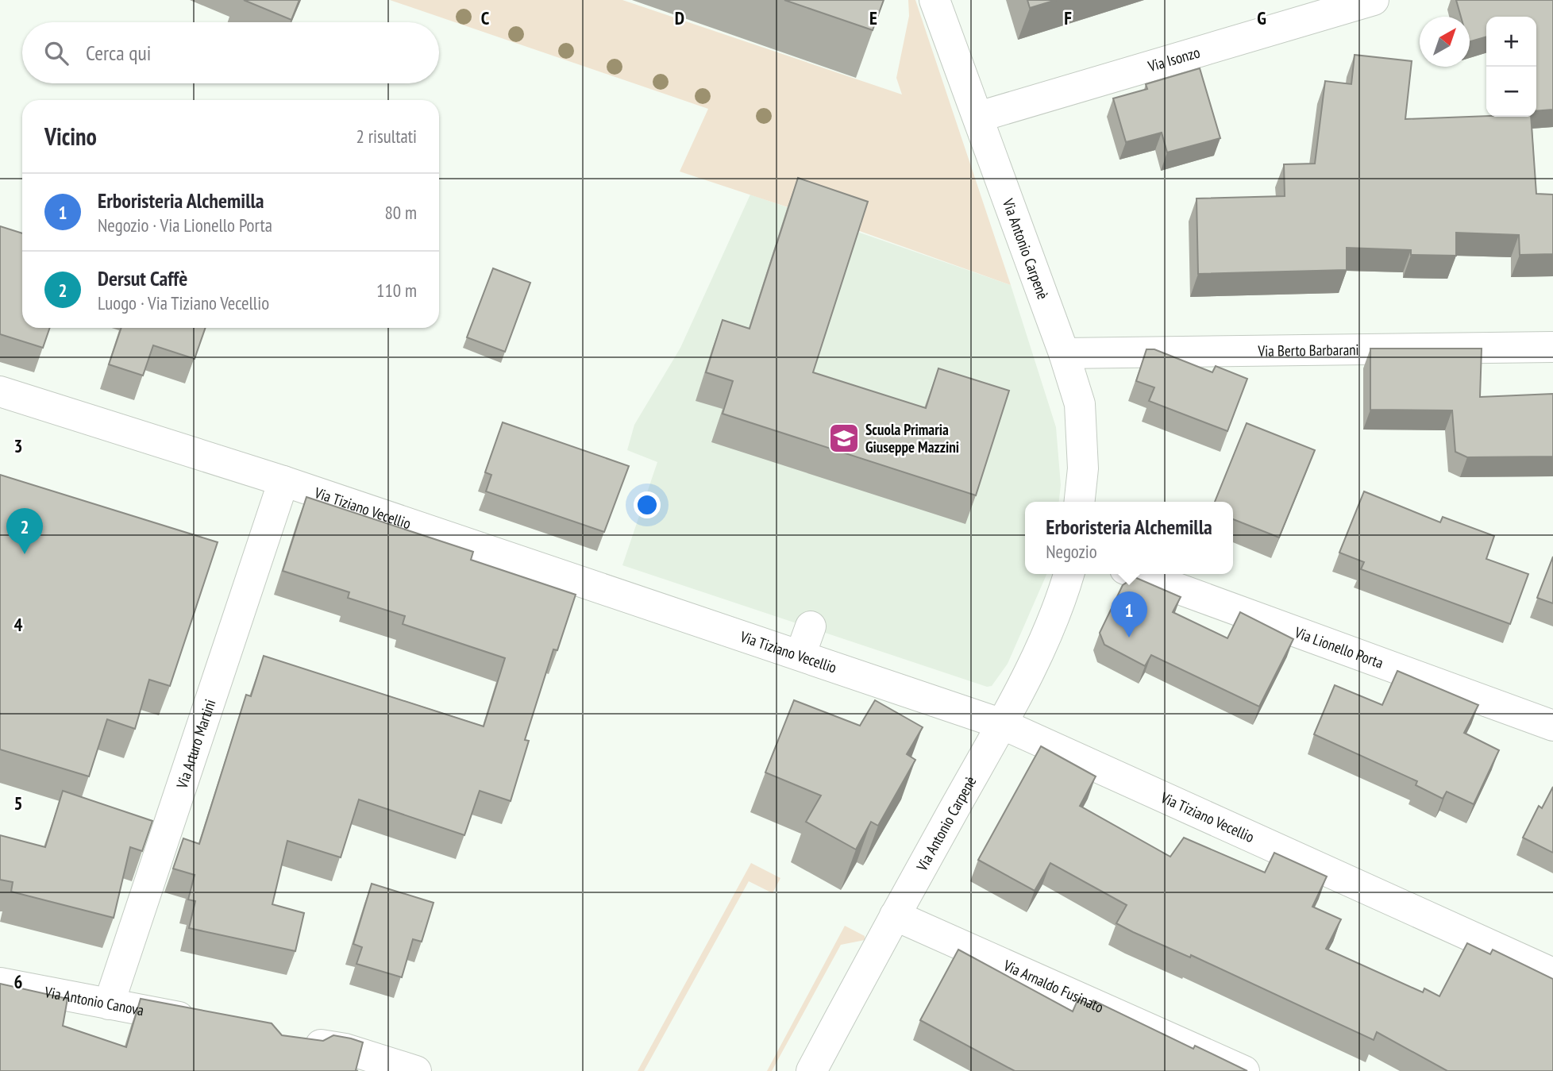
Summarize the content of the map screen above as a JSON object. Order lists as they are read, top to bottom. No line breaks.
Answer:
{"streets":{"street":["Via Isonzo","Via Antonio Carpenè","Via Berto Barbarani","Via Tiziano Vecellio","Via Lionello Porta","Via Arturo Martini","Via Arnaldo Fusinato","Via Antonio Canova"]},"crossings":[["Via Isonzo","Via Antonio Carpenè"],["Via Antonio Carpenè","Via Berto Barbarani"],["Via Antonio Carpenè","Via Tiziano Vecellio"],["Via Antonio Carpenè","Via Arnaldo Fusinato"],["Via Tiziano Vecellio","Via Arturo Martini"],["Via Arturo Martini","Via Antonio Canova"]],"places":{"school or university":["Scuola Primaria Giuseppe Mazzini"]},"north":"top right","page":{"map_buttons":["+","−"],"search":"Cerca qui","heading":["Vicino","2 risultati"],"list":[{"mark":"1","name":"Erboristeria Alchemilla","note":"Negozio · Via Lionello Porta","value":"80 m"},{"mark":"2","name":"Dersut Caffè","note":"Luogo · Via Tiziano Vecellio","value":"110 m"}],"popup":["Erboristeria Alchemilla","Negozio"],"pins":["2","1"]},"grid":{"columns":["C","D","E","F","G"],"rows":["3","4","5","6"]}}
